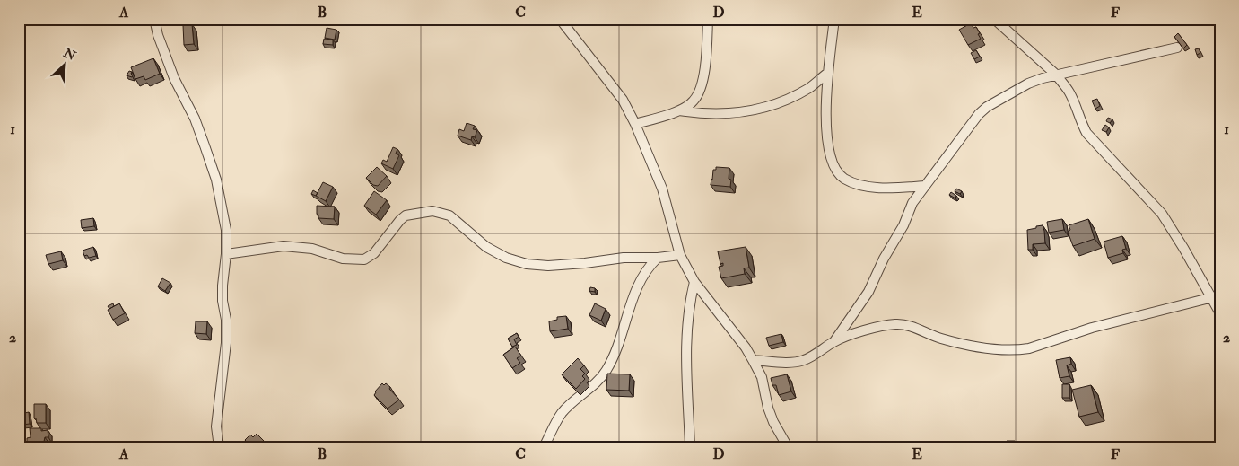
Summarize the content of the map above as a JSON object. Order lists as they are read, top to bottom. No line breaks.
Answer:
{"north":"top right","grid":{"columns":["A","B","C","D","E","F"],"rows":["1","2"]}}
